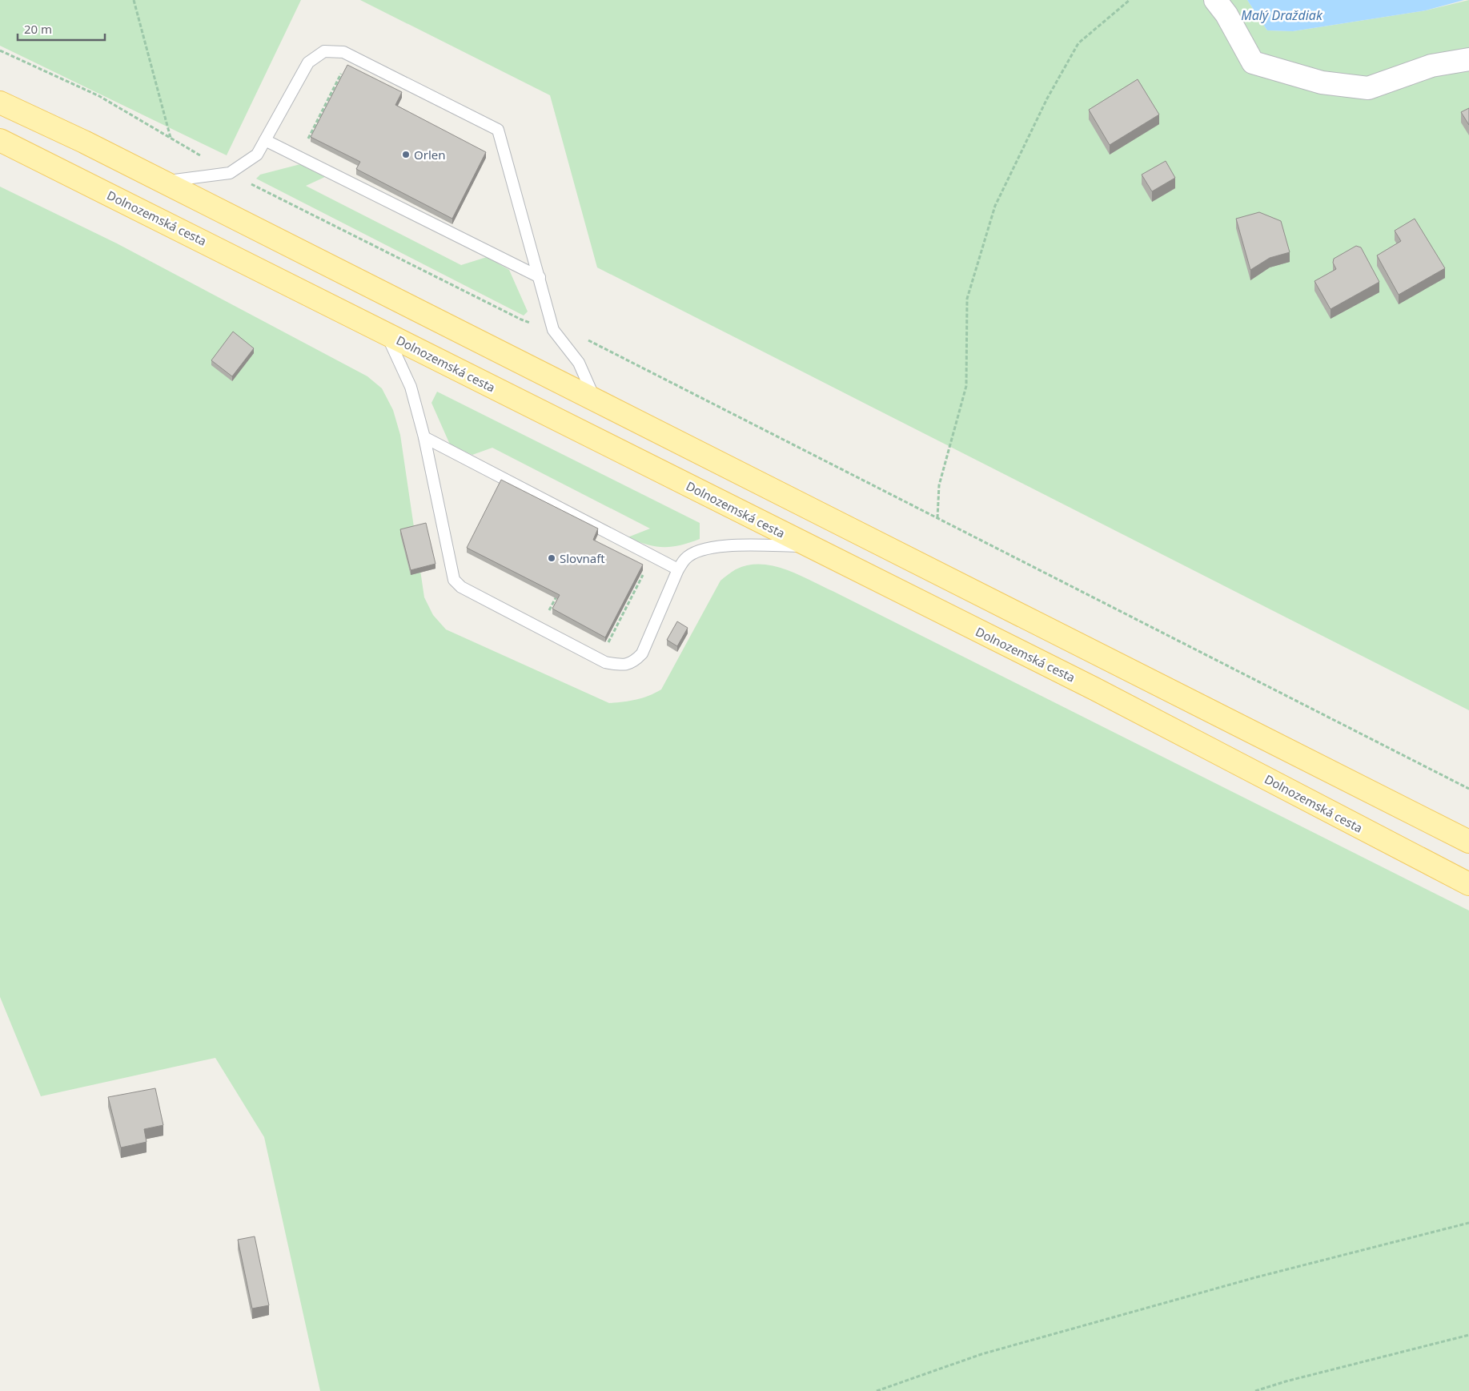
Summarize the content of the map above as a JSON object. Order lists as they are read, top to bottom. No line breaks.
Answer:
{"streets":{"main road":["Dolnozemská cesta"]},"water":["Malý Draždiak"],"places":["Orlen","Slovnaft"],"scale_bar":"20 m"}
